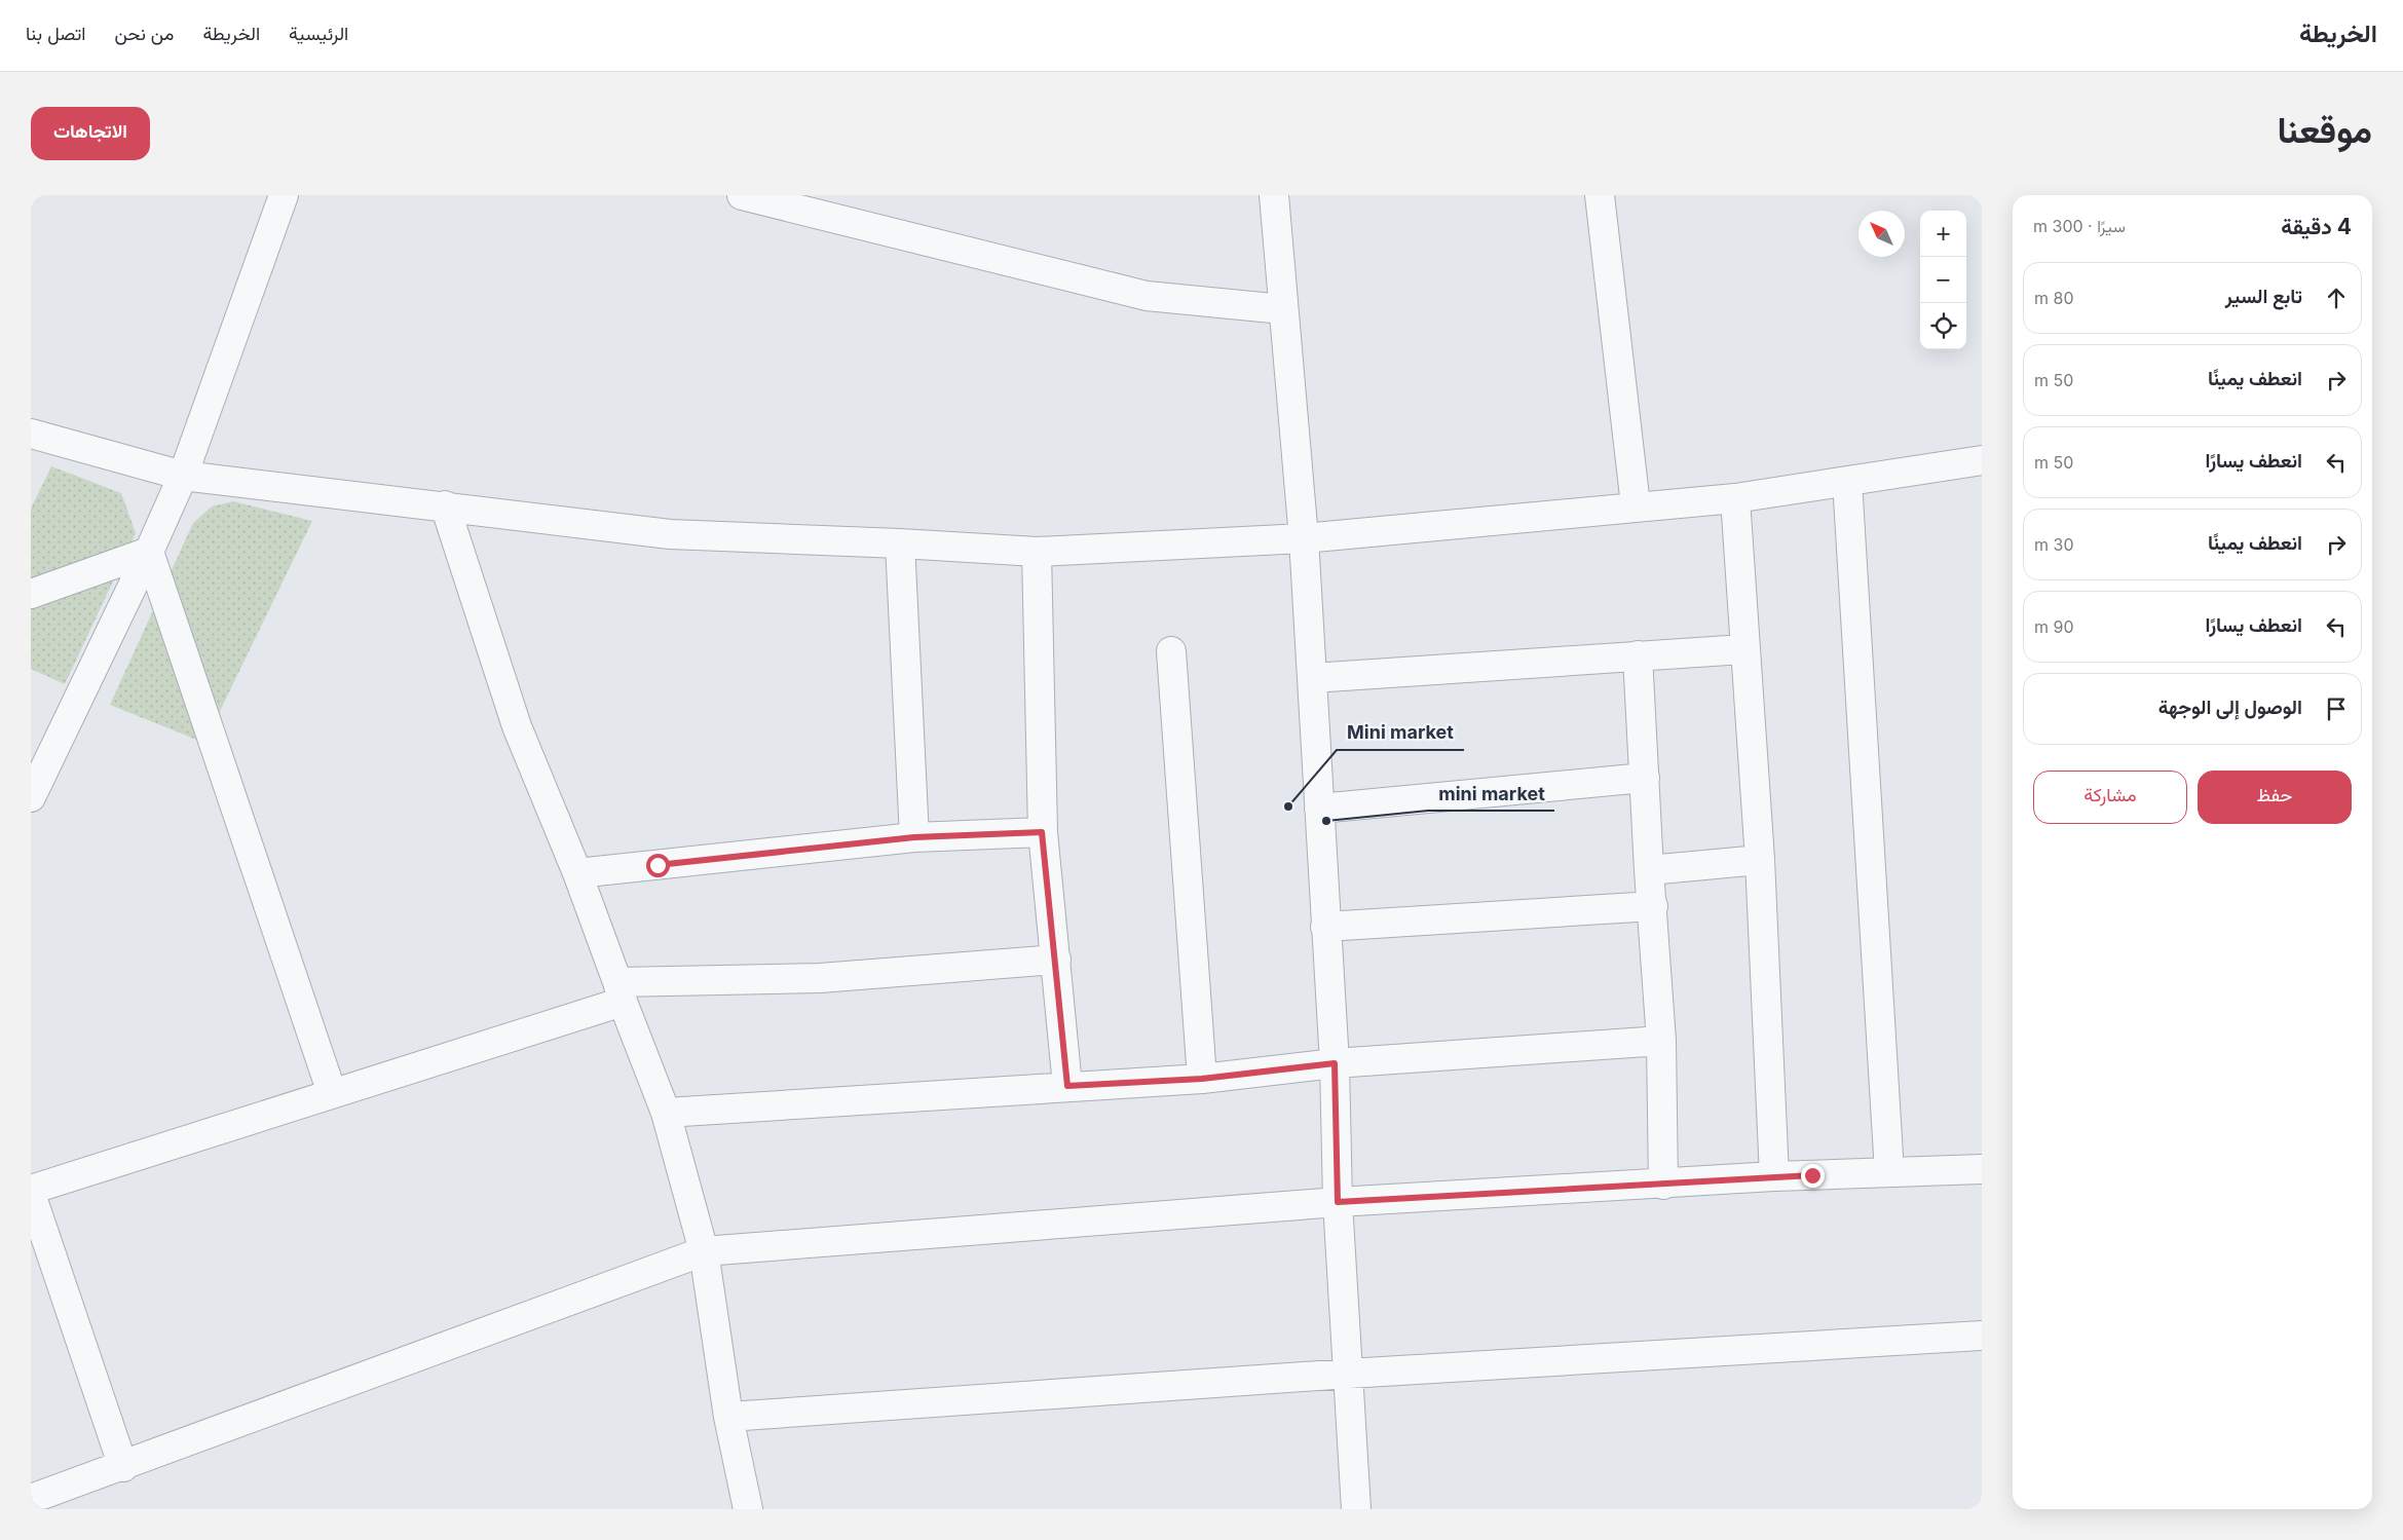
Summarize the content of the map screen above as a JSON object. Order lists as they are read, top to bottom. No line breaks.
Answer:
{"places":["Mini market","mini market"],"north":"top left","page":{"header":"الخريطة","nav":["الرئيسية","الخريطة","من نحن","اتصل بنا"],"title":"موقعنا","buttons":["الاتجاهات",["حفظ","مشاركة"]],"heading":["4 دقيقة","سيرًا · 300 m"],"map_buttons":["+","−"],"list":[["تابع السير","80 m"],["انعطف يمينًا","50 m"],["انعطف يسارًا","50 m"],["انعطف يمينًا","30 m"],["انعطف يسارًا","90 m"],"الوصول إلى الوجهة"]}}
